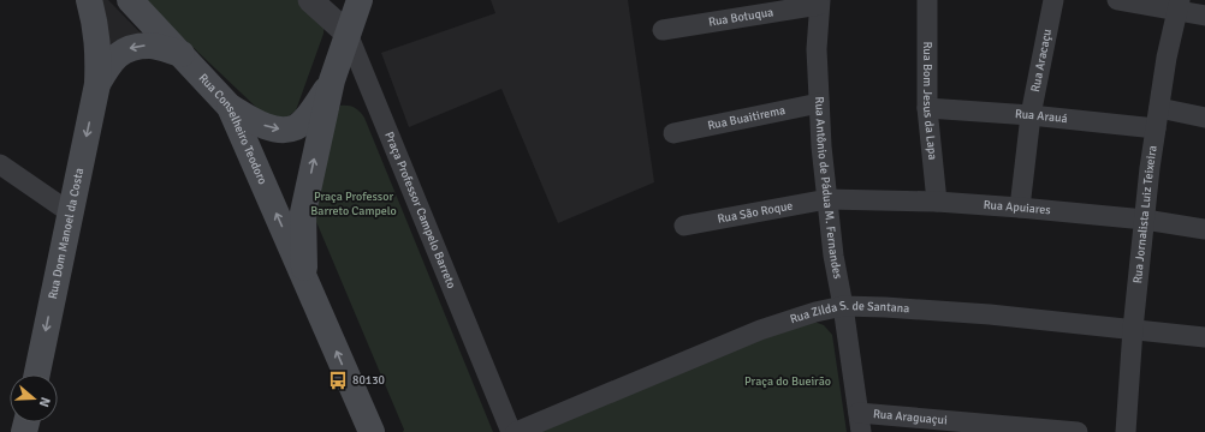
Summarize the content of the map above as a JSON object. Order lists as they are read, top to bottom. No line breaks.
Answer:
{"streets":{"main road":["Rua Conselheiro Teodoro","Rua Dom Manoel da Costa"],"street":["Rua Botuqua","Rua Aracaçu","Rua Bom Jesus da Lapa","Rua Arauá","Rua Buaitirema","Rua Antônio de Pádua M. Fernandes","Rua Apuiares","Praça Professor Campelo Barreto","Rua São Roque","Rua Jornalista Luiz Teixeira","Rua Zilda S. de Santana","Rua Araguaçui"]},"crossings":[["Rua Botuqua","Rua Antônio de Pádua M. Fernandes"],["Rua Aracaçu","Rua Arauá"],["Rua Aracaçu","Rua Apuiares"],["Rua Bom Jesus da Lapa","Rua Arauá"],["Rua Bom Jesus da Lapa","Rua Apuiares"],["Rua Arauá","Rua Jornalista Luiz Teixeira"],["Rua Buaitirema","Rua Antônio de Pádua M. Fernandes"],["Rua Conselheiro Teodoro","Rua Dom Manoel da Costa"],["Rua Antônio de Pádua M. Fernandes","Rua Apuiares"],["Rua Antônio de Pádua M. Fernandes","Rua São Roque"],["Rua Antônio de Pádua M. Fernandes","Rua Zilda S. de Santana"],["Rua Antônio de Pádua M. Fernandes","Rua Araguaçui"],["Rua Apuiares","Rua São Roque"],["Rua Apuiares","Rua Jornalista Luiz Teixeira"],["Rua Jornalista Luiz Teixeira","Rua Zilda S. de Santana"]],"one_way":["Rua Conselheiro Teodoro"],"parks":["Praça Professor Barreto Campelo","Praça do Bueirão"],"places":{"bus stop":["80130"]},"north":"right"}
